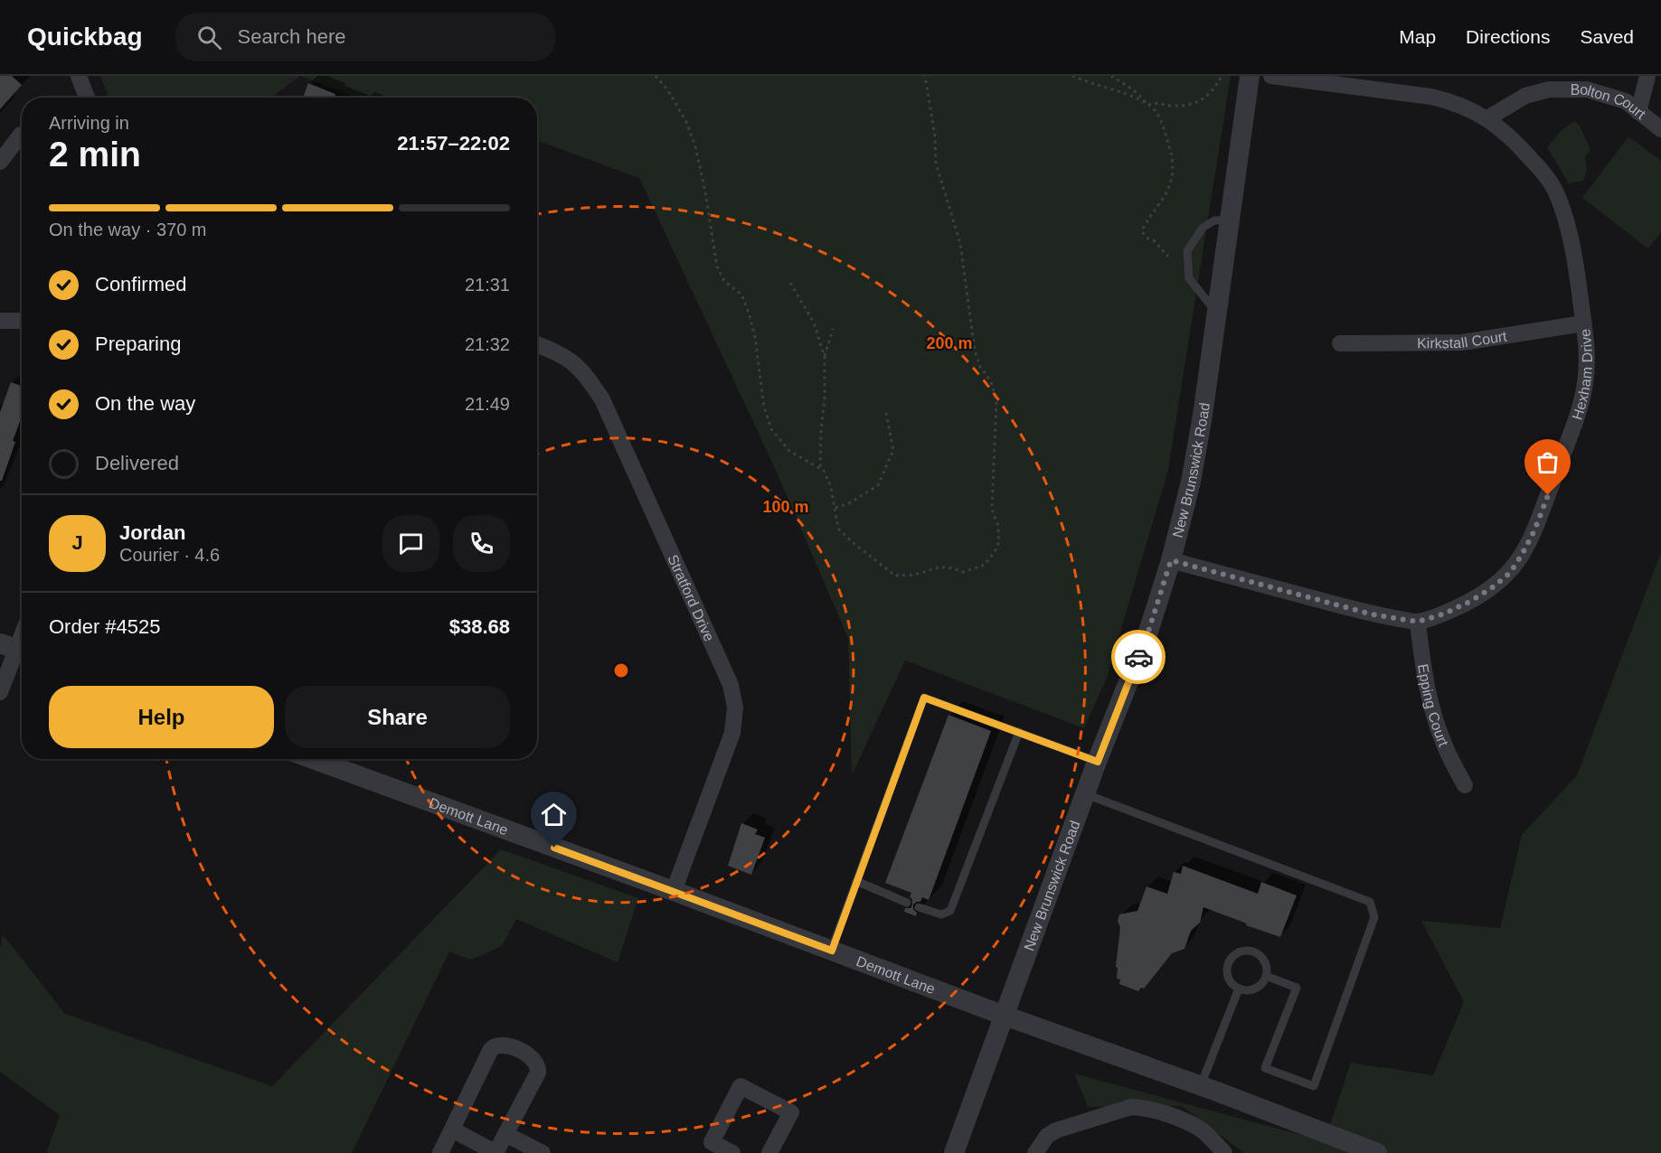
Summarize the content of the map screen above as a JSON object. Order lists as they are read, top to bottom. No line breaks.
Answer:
{"streets":{"street":["Bolton Court","Kirkstall Court","Hexham Drive","New Brunswick Road","Stratford Drive","Epping Court","Demott Lane"]},"crossings":[["Bolton Court","Hexham Drive"],["Kirkstall Court","Hexham Drive"],["Hexham Drive","New Brunswick Road"],["Hexham Drive","Epping Court"],["New Brunswick Road","Demott Lane"],["Stratford Drive","Demott Lane"]],"page":{"header":"Quickbag","search":"Search here","nav":["Map","Directions","Saved"],"heading":["2 min","Arriving in","21:57–22:02"],"panel":["Jordan","Courier · 4.6","Order #4525","$38.68"],"bar":"On the way · 370 m","list":[["Confirmed","21:31"],["Preparing","21:32"],["On the way","21:49"],"Delivered"],"round":"J","buttons":["Help","Share"]},"rings":["200 m","100 m"]}
